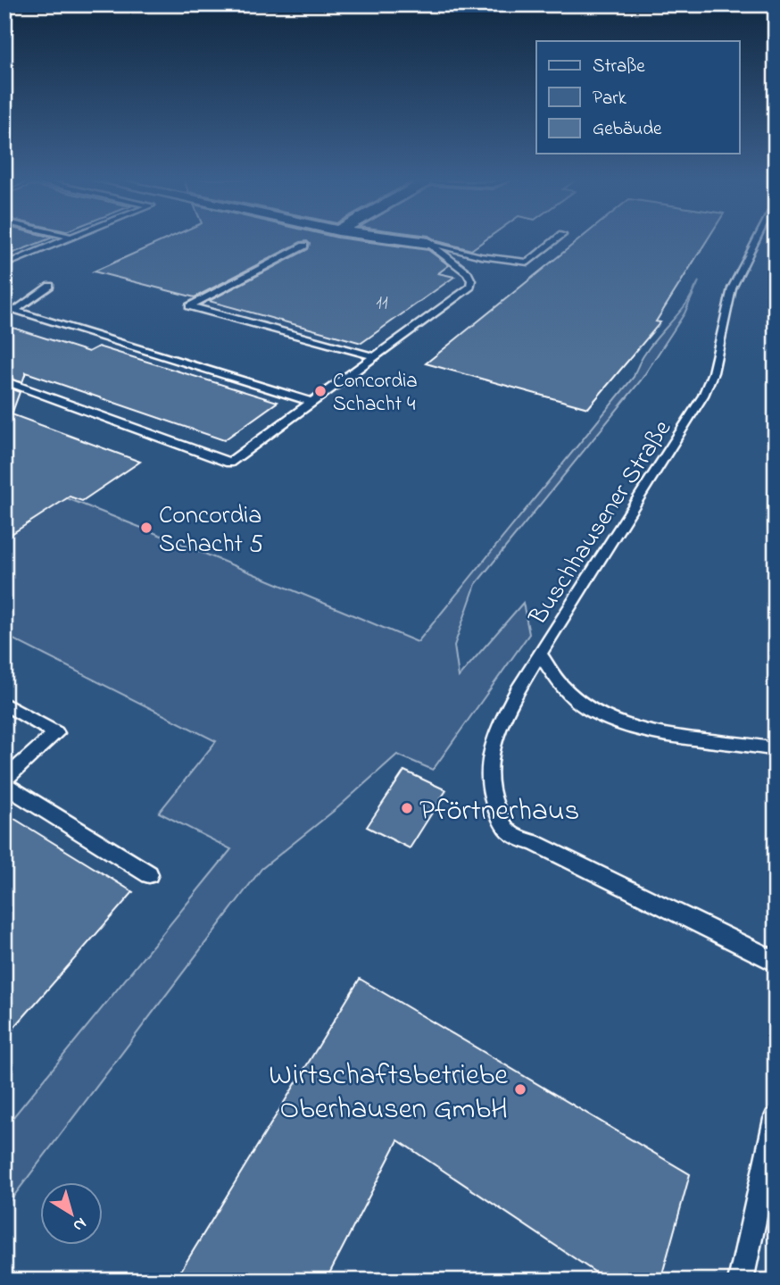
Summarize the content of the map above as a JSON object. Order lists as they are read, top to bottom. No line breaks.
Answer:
{"streets":{"lane":["Buschhausener Straße"]},"places":["Concordia Schacht 4","Concordia Schacht 5","Pförtnerhaus","Wirtschaftsbetriebe Oberhausen GmbH"],"house_numbers":["11"],"legend":["Straße","Park","Gebäude"],"north":"bottom right"}
